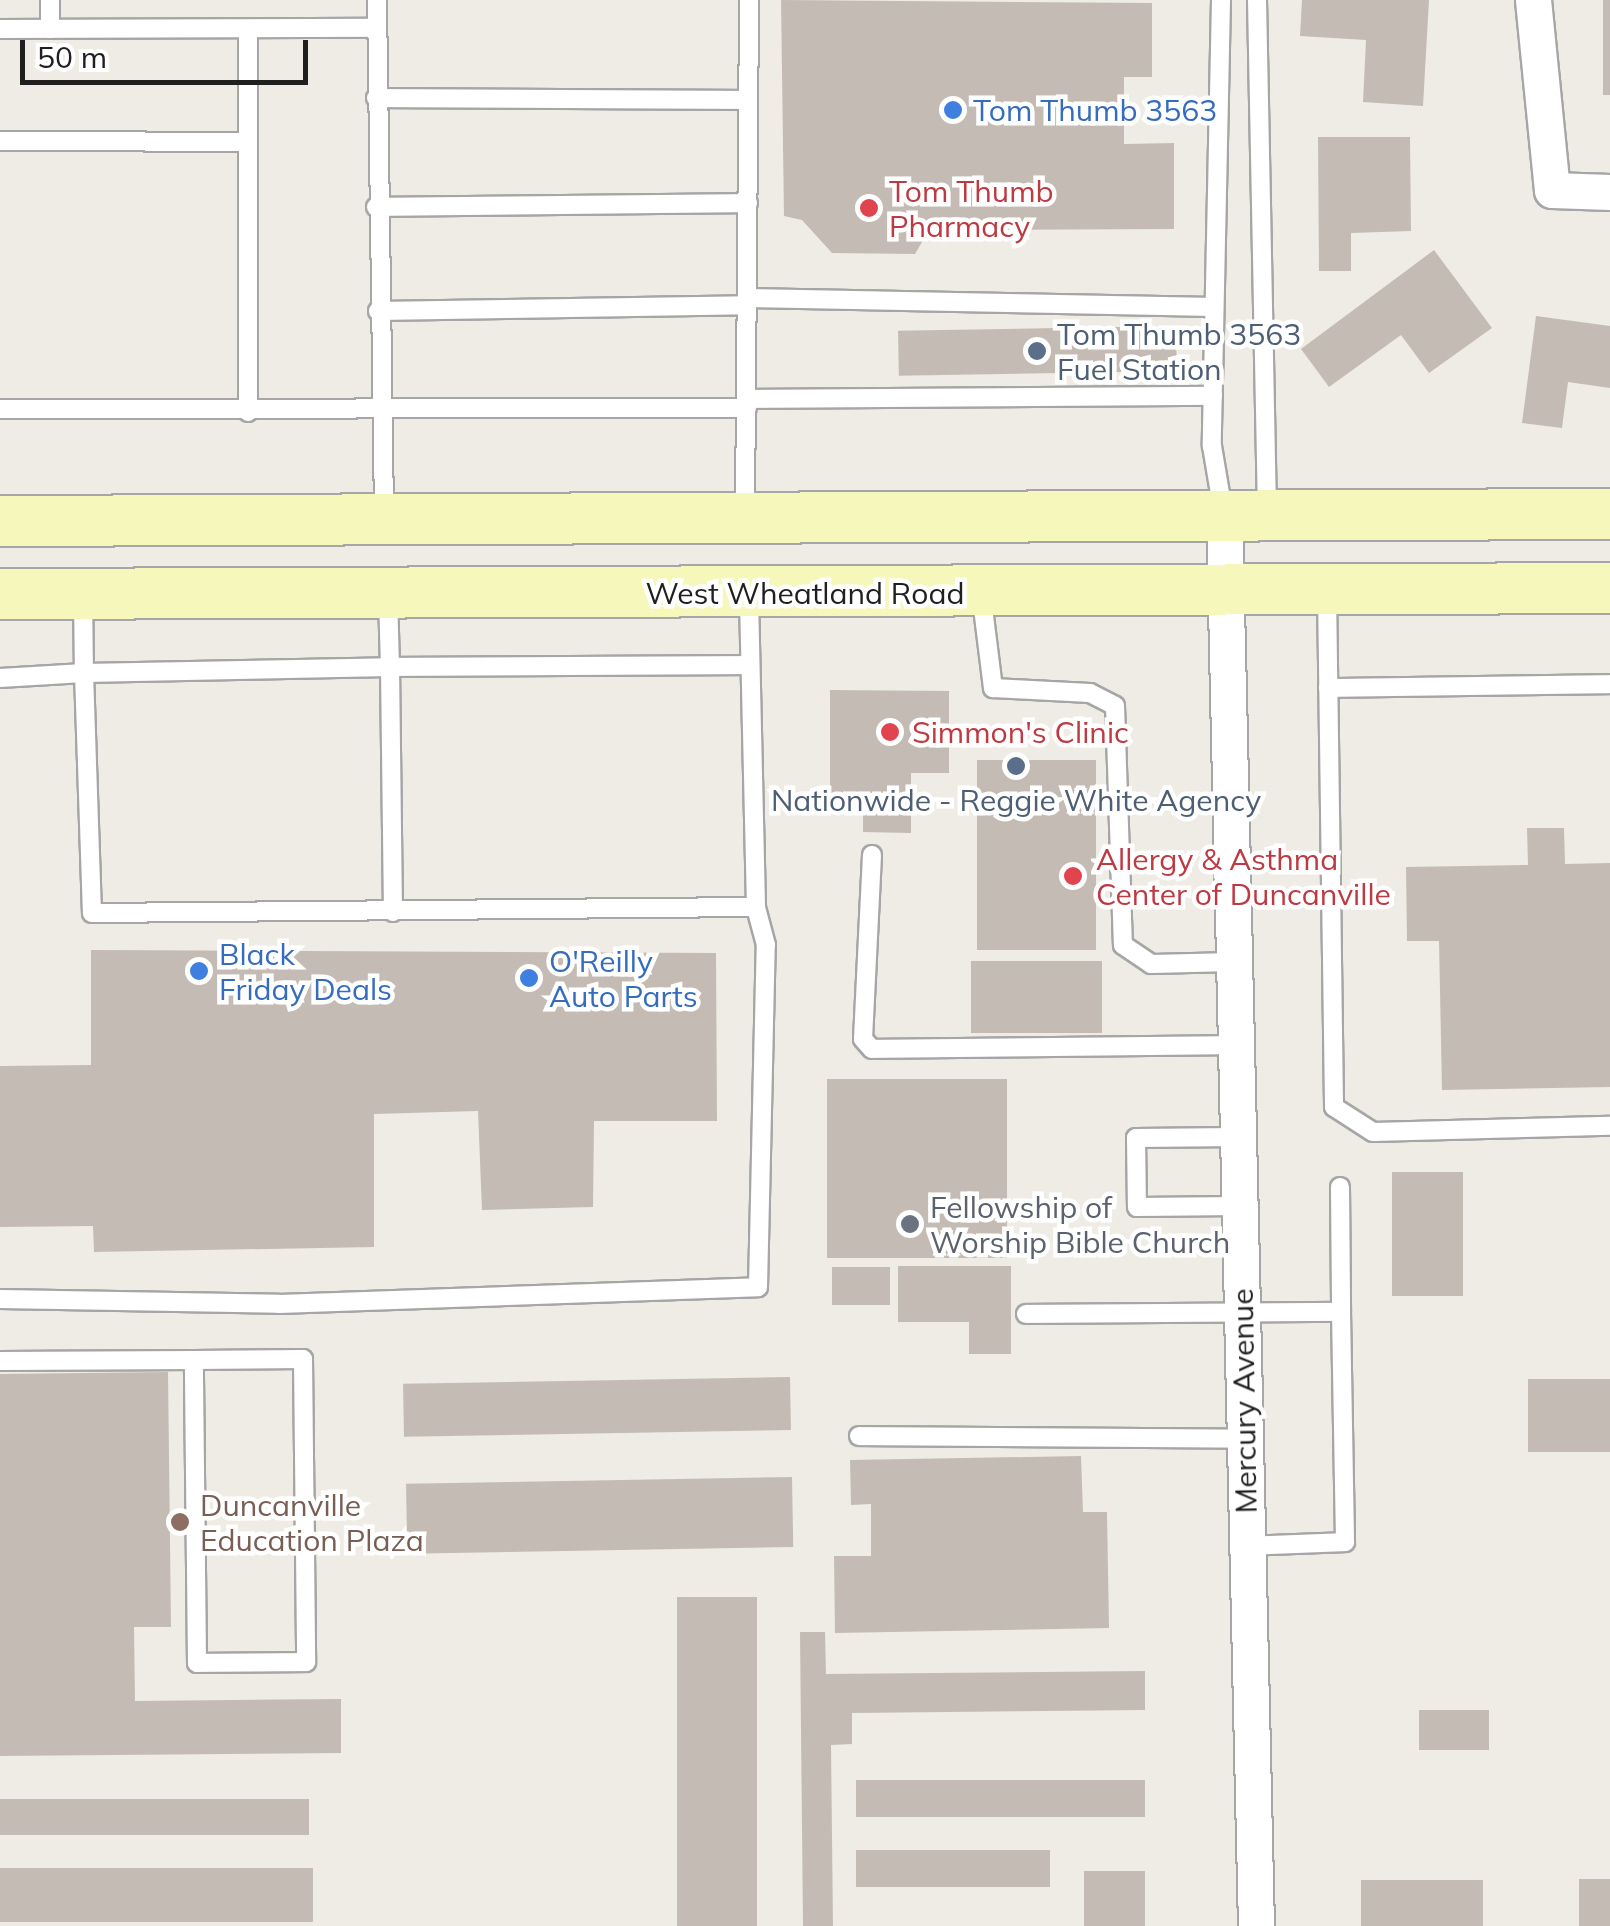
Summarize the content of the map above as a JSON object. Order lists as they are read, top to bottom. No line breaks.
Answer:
{"streets":{"main road":["West Wheatland Road"],"street":["Mercury Avenue"]},"crossings":[["West Wheatland Road","Mercury Avenue"]],"places":["Tom Thumb 3563","Tom Thumb Pharmacy","Tom Thumb 3563 Fuel Station","Simmon's Clinic","Nationwide - Reggie White Agency","Allergy & Asthma Center of Duncanville","Black Friday Deals","O'Reilly Auto Parts","Fellowship of Worship Bible Church","Duncanville Education Plaza"],"scale_bar":"50 m"}
